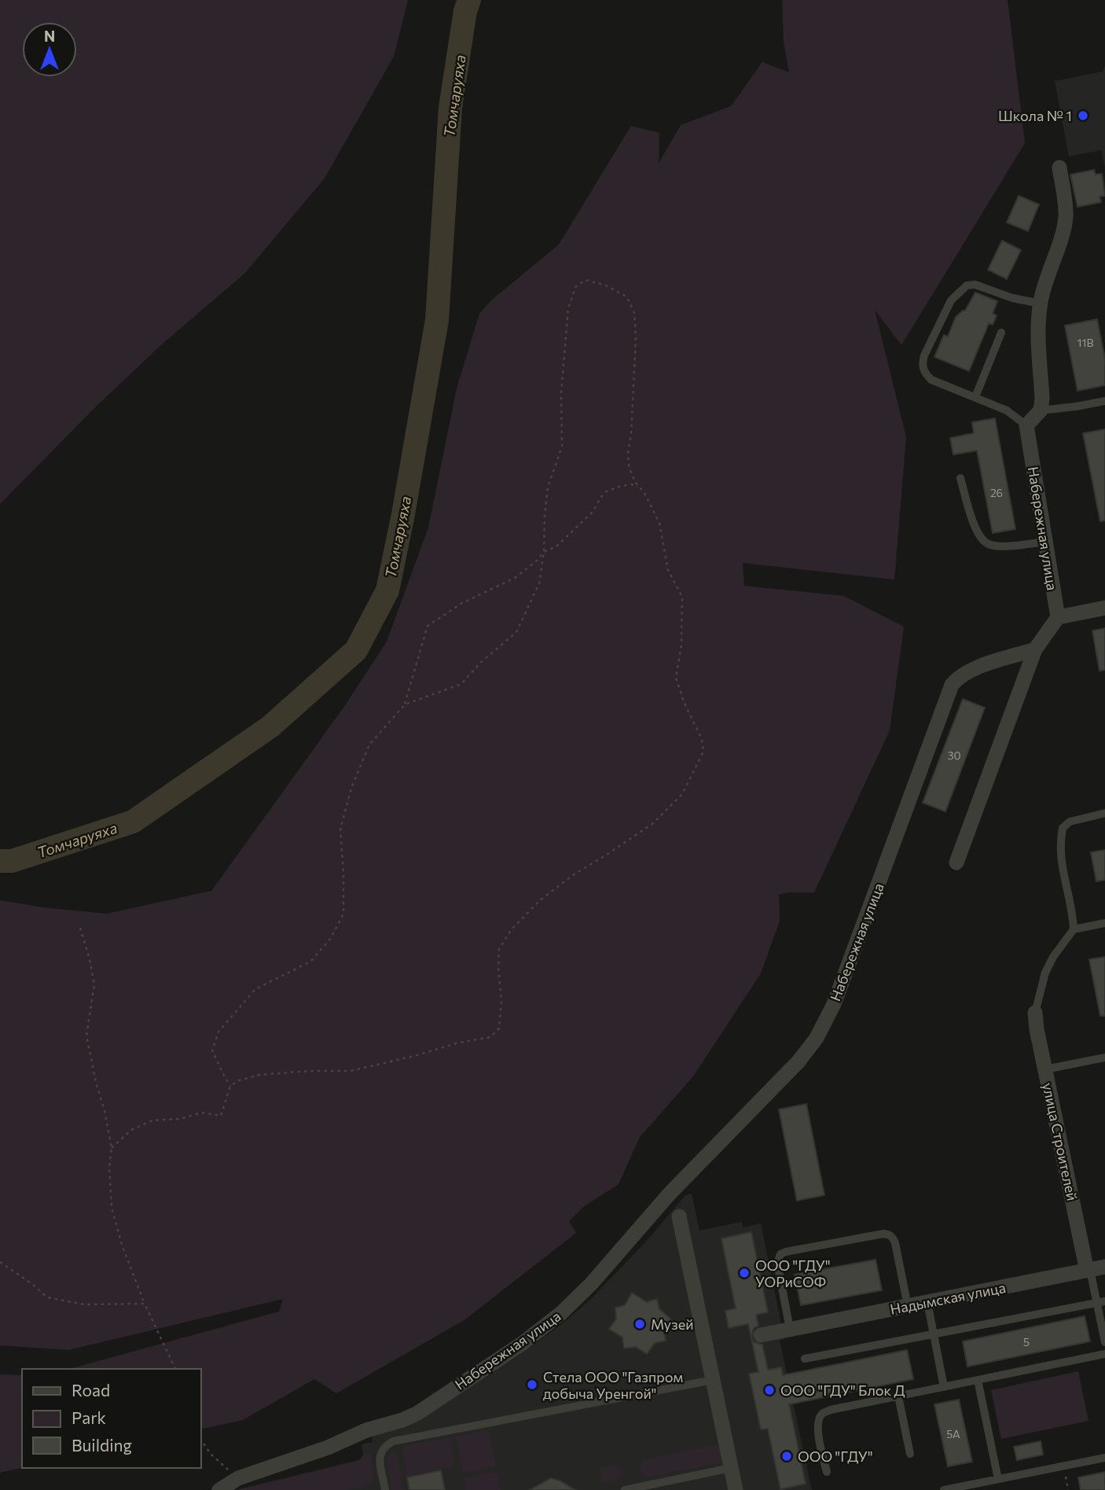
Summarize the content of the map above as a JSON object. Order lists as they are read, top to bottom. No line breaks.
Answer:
{"streets":{"street":["Набережная улица","улица Строителей","Надымская улица"]},"crossings":[["улица Строителей","Надымская улица"]],"water":["Томчаруяха"],"places":["Школа № 1","ООО \"ГДУ\" УОРиСОФ","Музей","Стела ООО \"Газпром добыча Уренгой\"","ООО \"ГДУ\" Блок Д","ООО \"ГДУ\""],"house_numbers":["11В","26","30","5","5А"],"legend":["Road","Park","Building"],"north":"top"}
